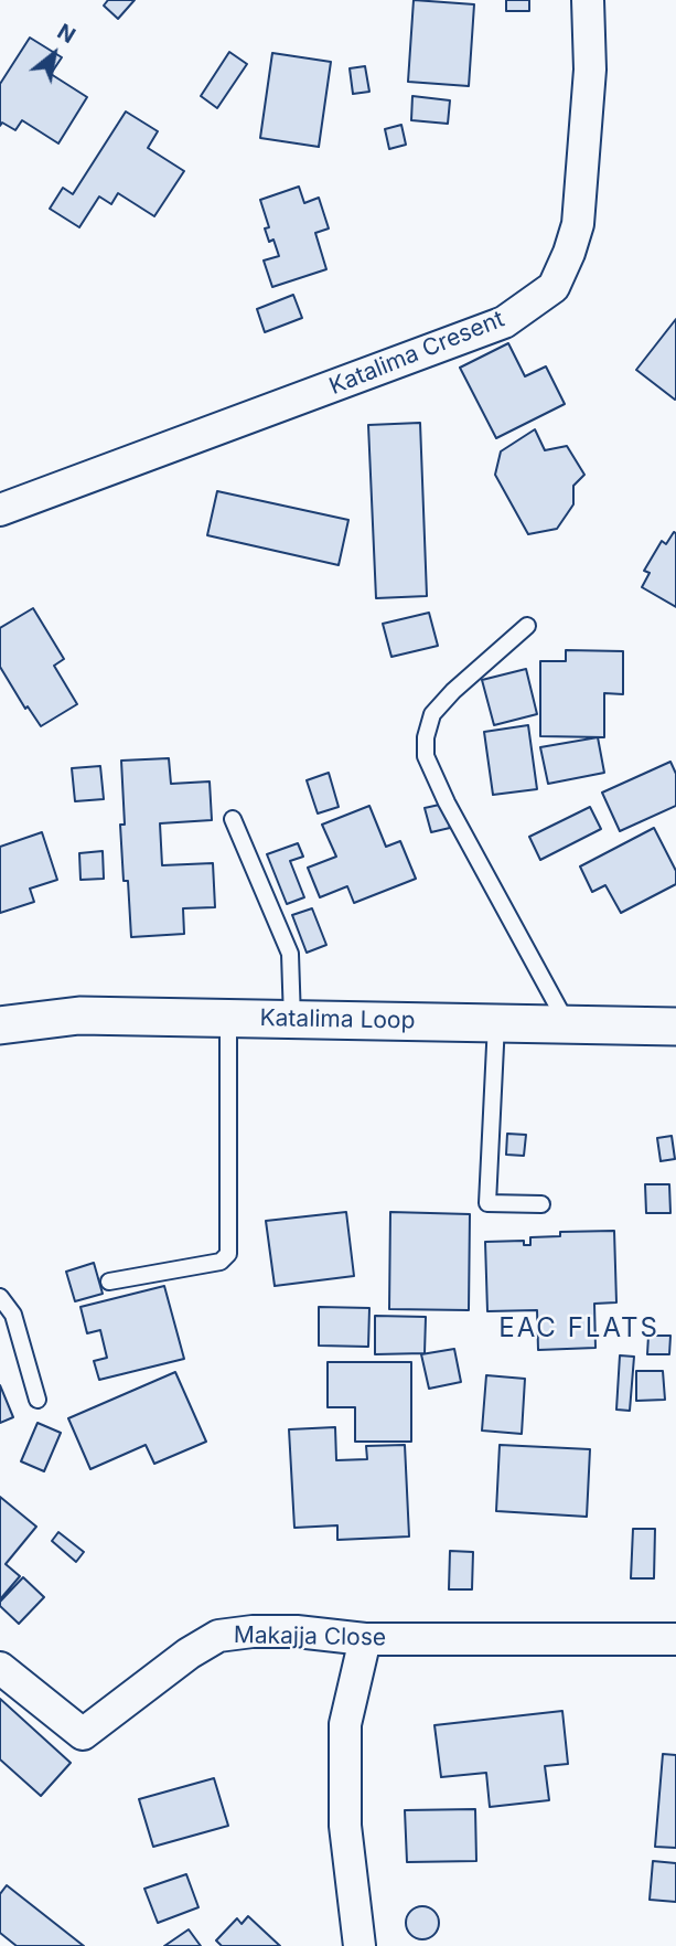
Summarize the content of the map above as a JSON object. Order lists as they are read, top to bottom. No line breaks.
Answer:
{"streets":{"street":["Katalima Cresent","Katalima Loop","Makajja Close"]},"districts":["EAC FLATS"],"north":"top right"}
